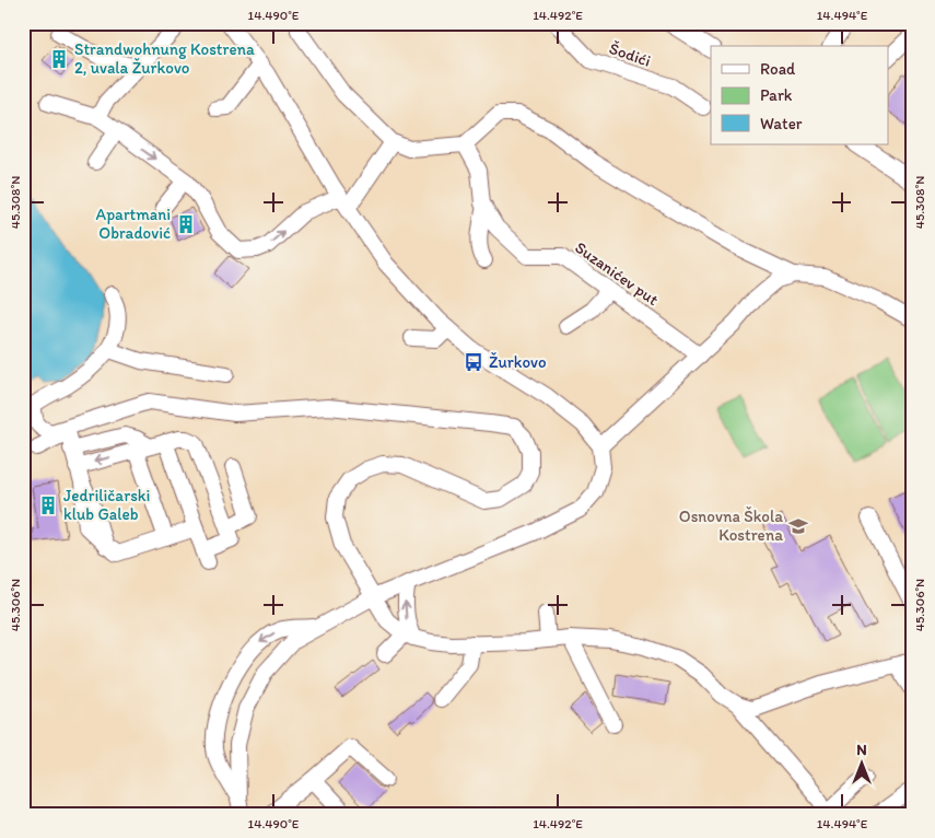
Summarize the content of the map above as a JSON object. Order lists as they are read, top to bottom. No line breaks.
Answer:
{"streets":{"street":["Šodići","Suzanićev put"]},"places":{"building":["Strandwohnung Kostrena 2, uvala Žurkovo","Apartmani Obradović","Jedriličarski klub Galeb"],"bus stop":["Žurkovo"],"school or university":["Osnovna Škola Kostrena"]},"legend":["Road","Park","Water"],"north":"top","coordinates":["14.490°E","14.492°E","14.494°E","45.308°N","45.306°N"]}
